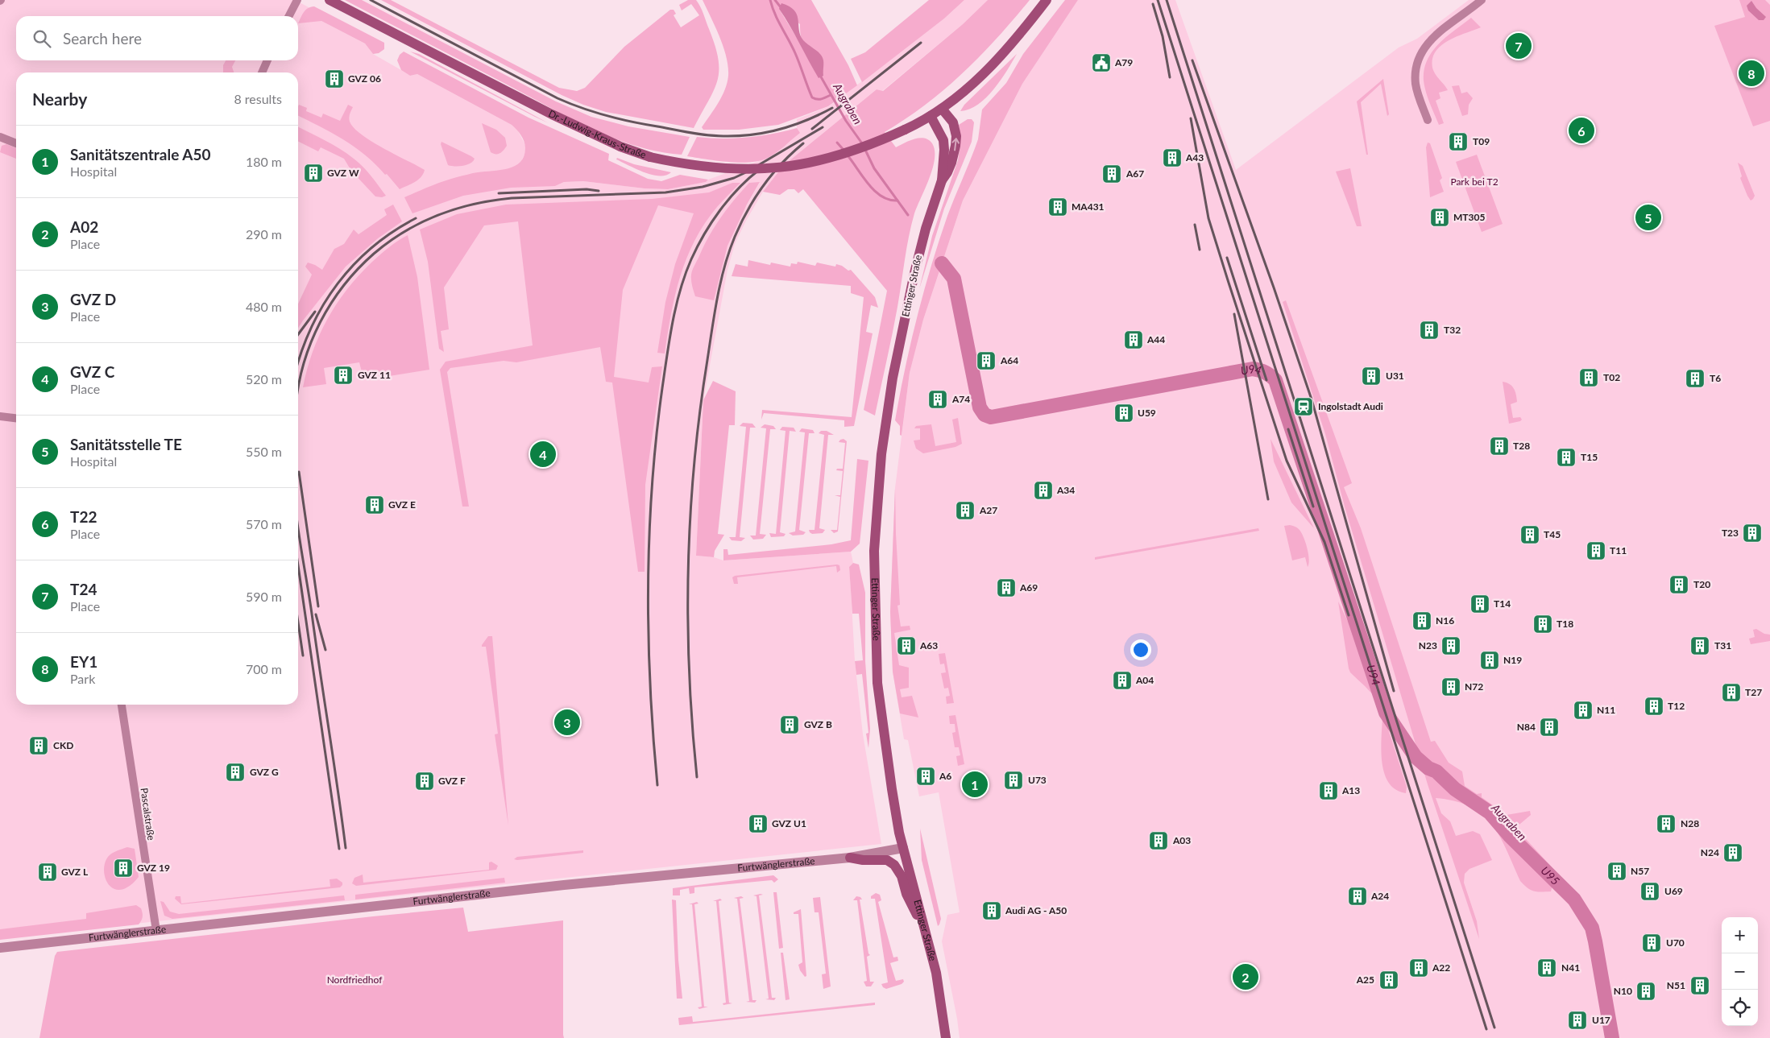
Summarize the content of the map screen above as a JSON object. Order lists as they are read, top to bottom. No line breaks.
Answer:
{"streets":{"main road":["Dr.-Ludwig-Kraus-Straße","Ettinger Straße"],"street":["Pascalstraße","Furtwänglerstraße"]},"crossings":[["Dr.-Ludwig-Kraus-Straße","Ettinger Straße"],["Ettinger Straße","Furtwänglerstraße"],["Pascalstraße","Furtwänglerstraße"]],"water":["Augraben","U94","U95"],"parks":["Park bei T2","Nordfriedhof"],"places":{"public building":["A79"],"building":["GVZ 06","T09","A43","GVZ W","A67","MA431","MT305","T32","A44","A64","GVZ 11","U31","T02","T6","A74","U59","T28","T15","A34","GVZ E","A27","T23","T45","T11","T20","A69","T14","N16","T18","A63","N23","T31","N19","A04","N72","T27","T12","N11","GVZ B","N84","CKD","GVZ G","A6","U73","GVZ F","A13","GVZ U1","N28","A03","N24","GVZ 19","N57","GVZ L","U69","A24","Audi AG - A50","U70","A22","N41","A25","N51","N10","U17"],"station":["Ingolstadt Audi"]},"page":{"search":"Search here","pins":["7","8","6","5","4","3","1","2"],"heading":["Nearby","8 results"],"list":[{"mark":"1","name":"Sanitätszentrale A50","note":"Hospital","value":"180 m"},{"mark":"2","name":"A02","note":"Place","value":"290 m"},{"mark":"3","name":"GVZ D","note":"Place","value":"480 m"},{"mark":"4","name":"GVZ C","note":"Place","value":"520 m"},{"mark":"5","name":"Sanitätsstelle TE","note":"Hospital","value":"550 m"},{"mark":"6","name":"T22","note":"Place","value":"570 m"},{"mark":"7","name":"T24","note":"Place","value":"590 m"},{"mark":"8","name":"EY1","note":"Park","value":"700 m"}],"map_buttons":["+","−"]}}
